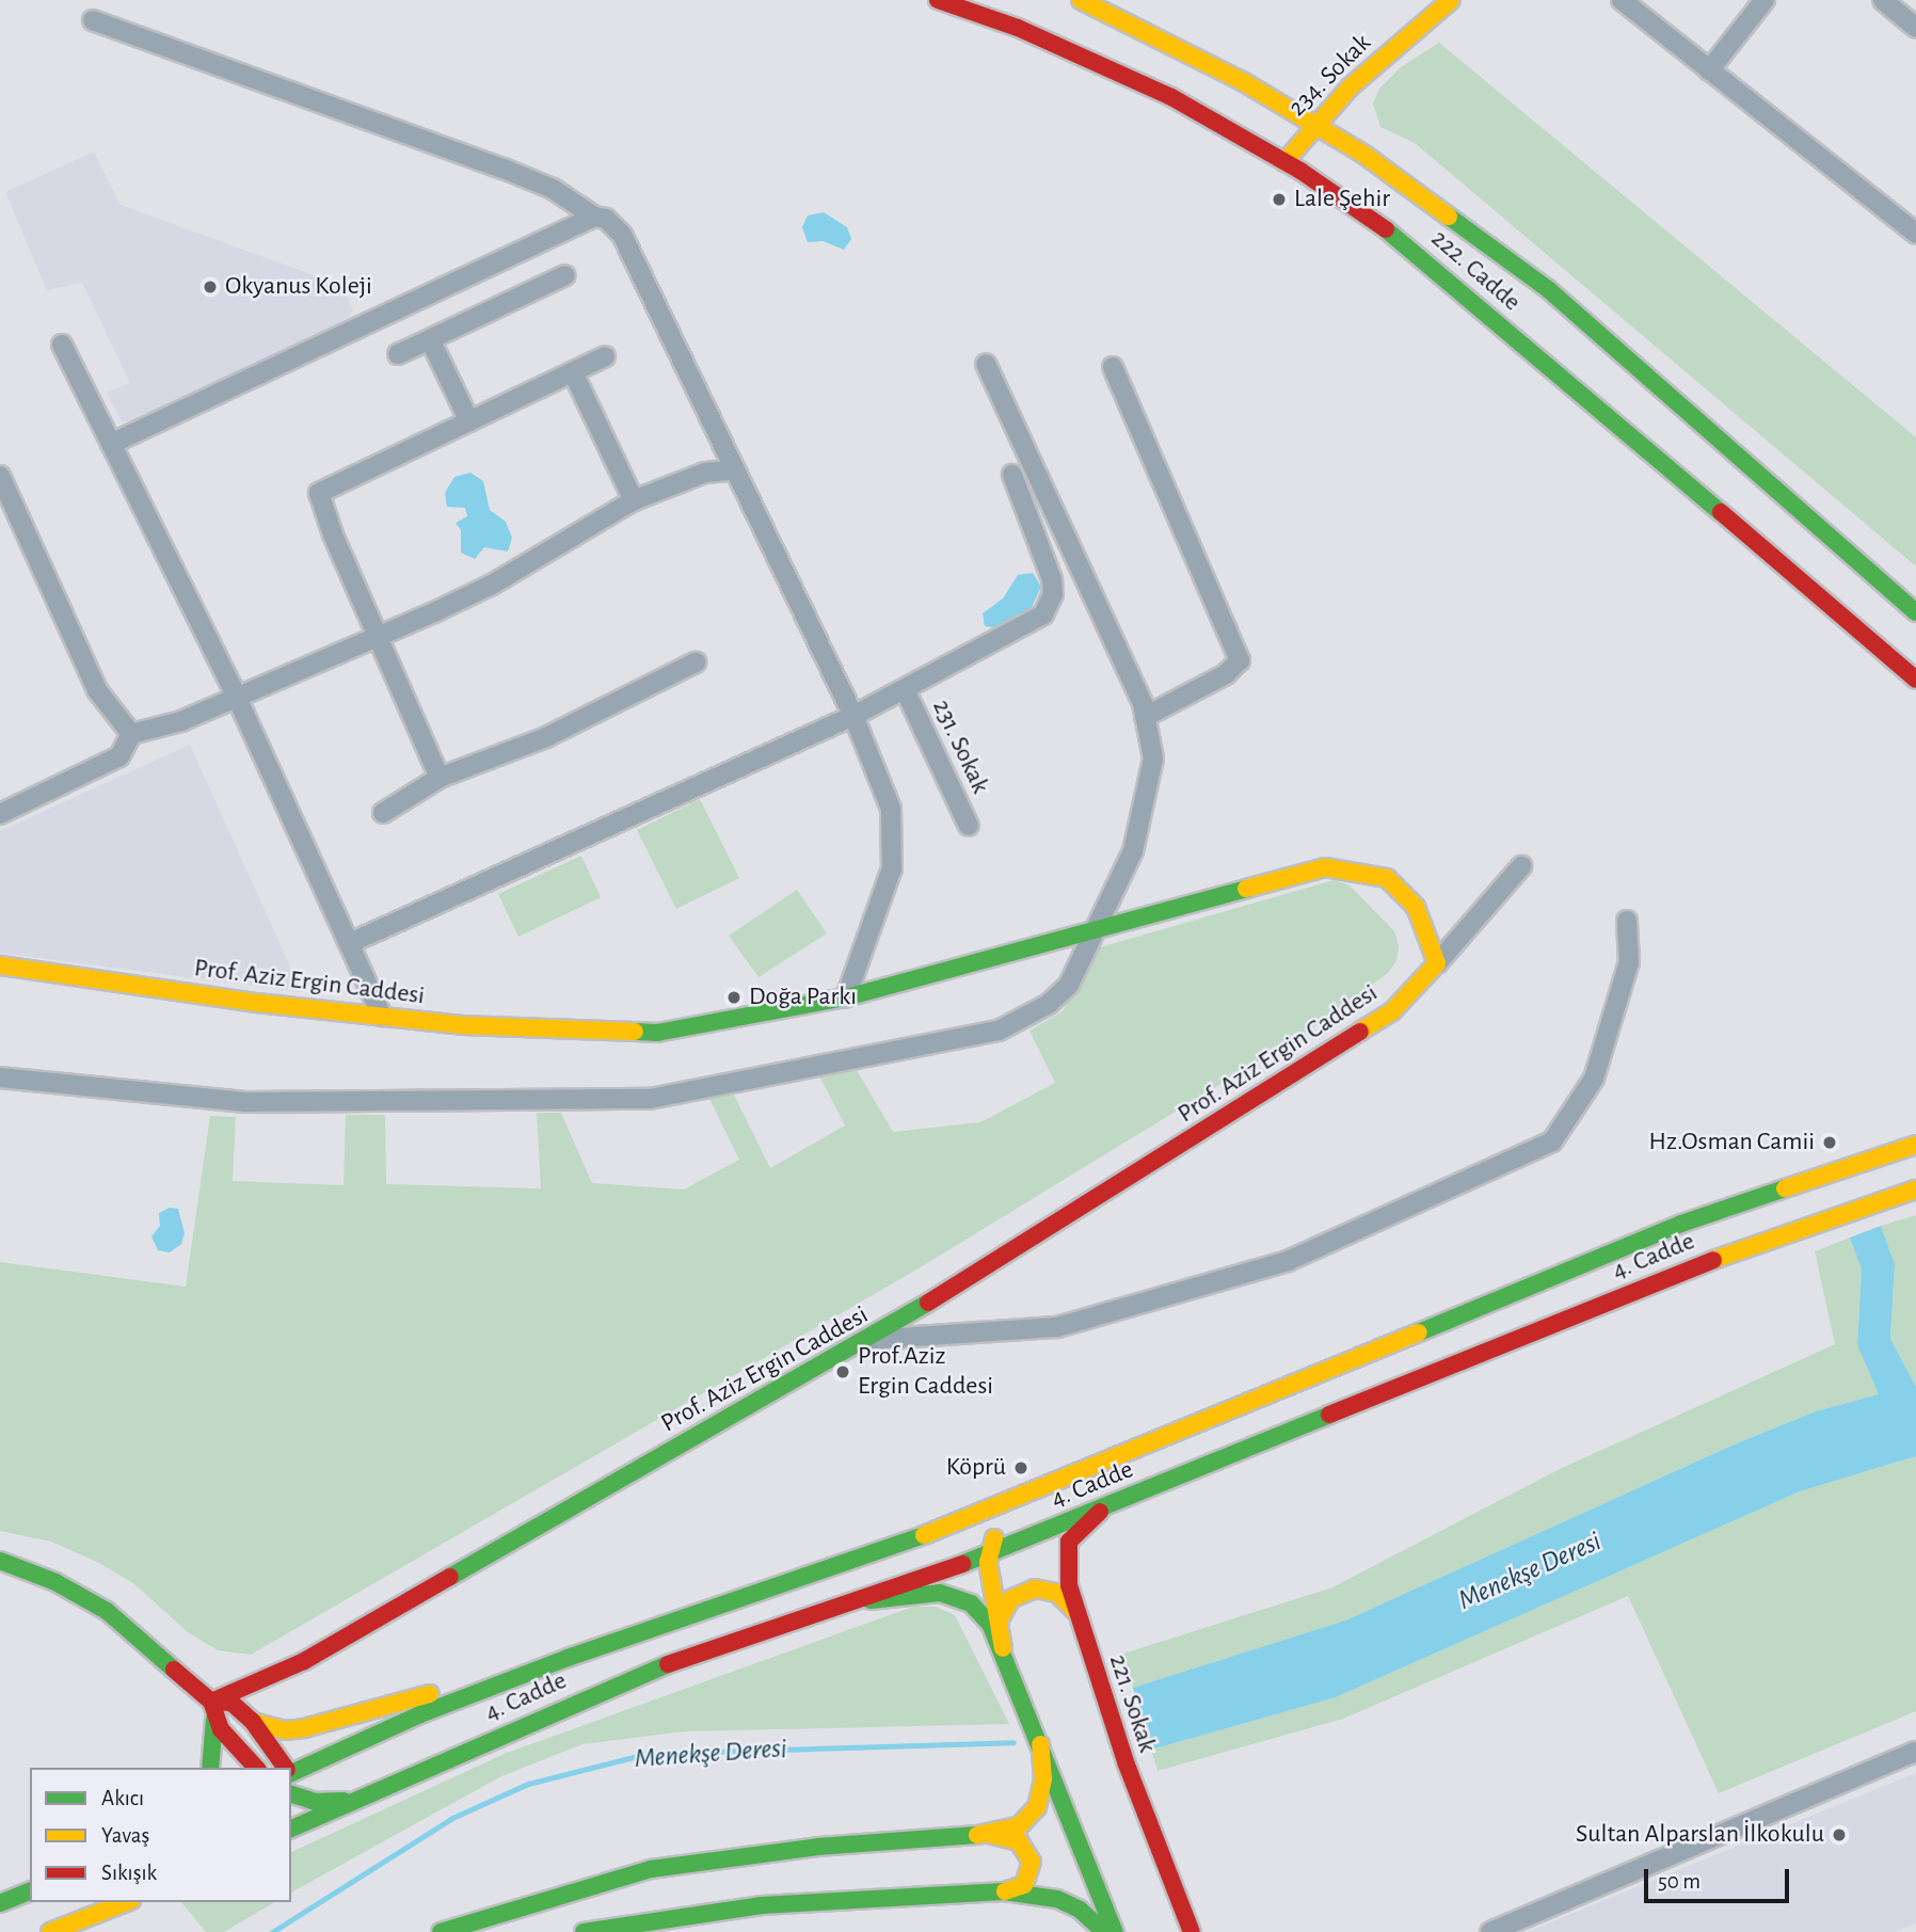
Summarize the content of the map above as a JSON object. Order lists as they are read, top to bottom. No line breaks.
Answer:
{"streets":{"main road":["234. Sokak","222. Cadde","Prof. Aziz Ergin Caddesi","4. Cadde","221. Sokak"],"street":["231. Sokak"]},"crossings":[["234. Sokak","222. Cadde"],["4. Cadde","221. Sokak"]],"water":["Menekşe Deresi"],"places":["Lale Şehir","Okyanus Koleji","Doğa Parkı","Hz.Osman Camii","Prof.Aziz Ergin Caddesi","Köprü","Sultan Alparslan İlkokulu"],"legend":["Akıcı","Yavaş","Sıkışık"],"scale_bar":"50 m"}
